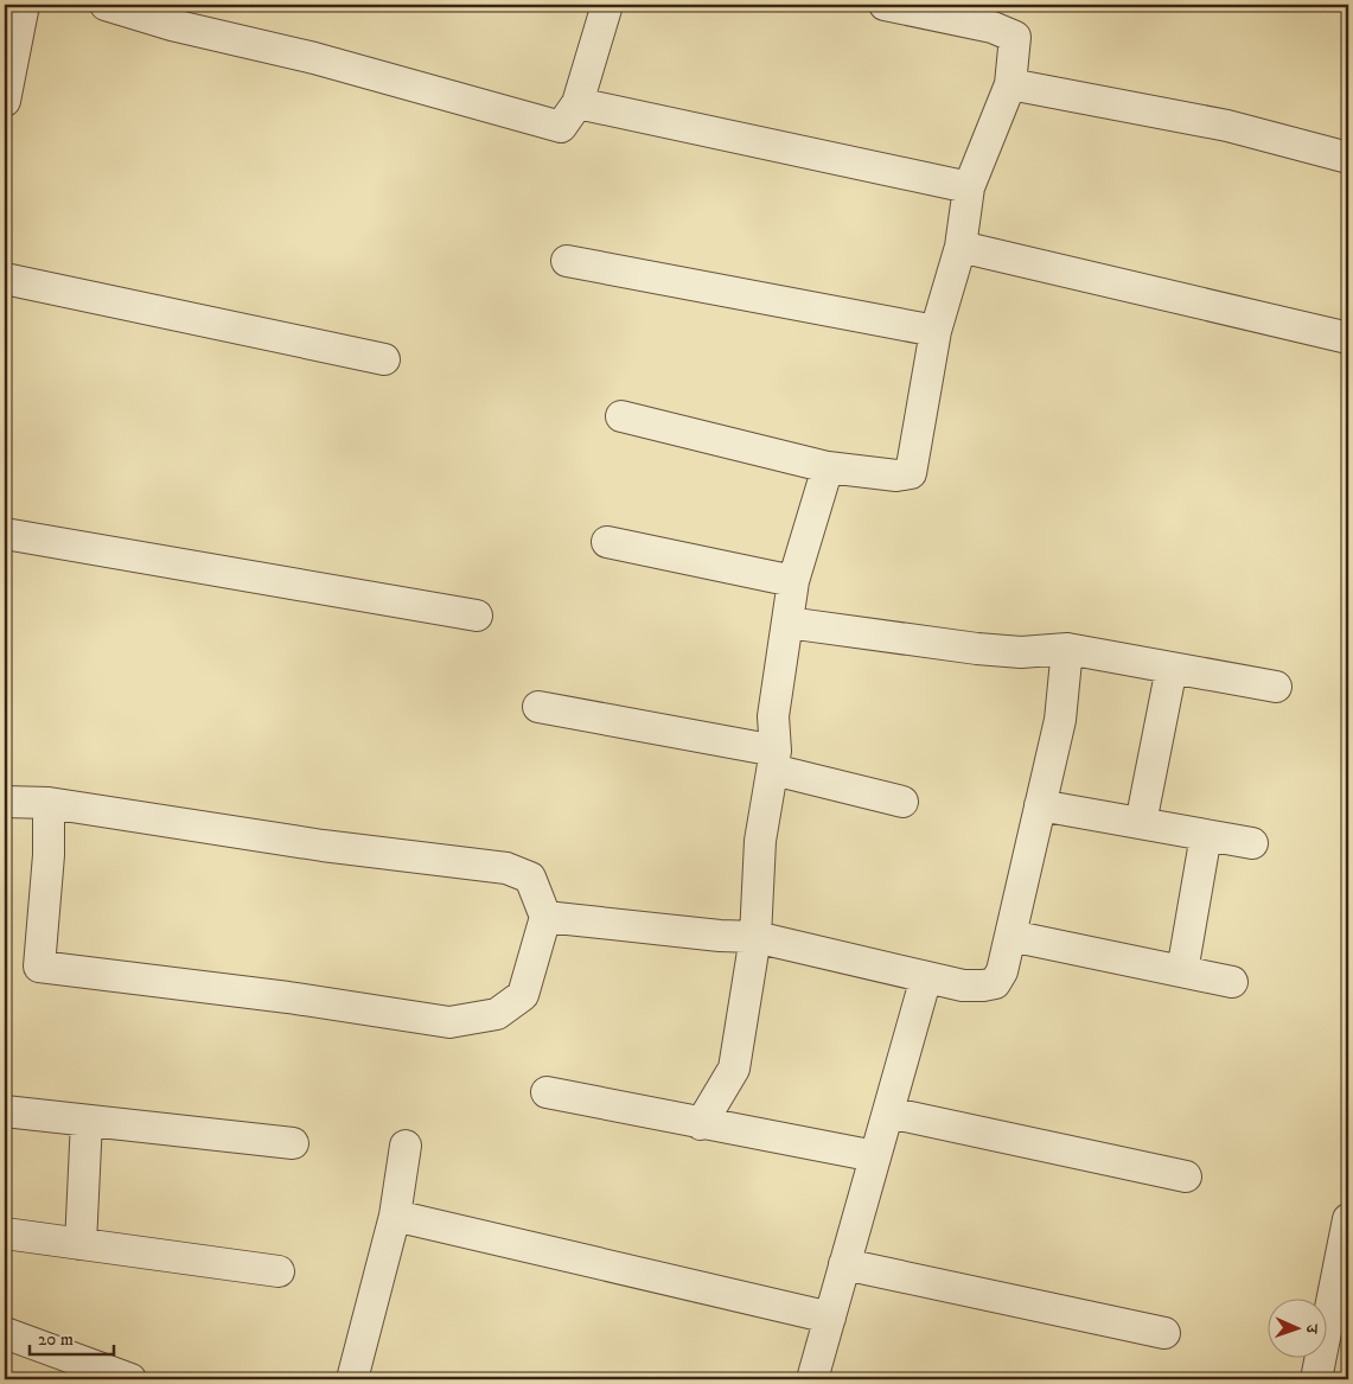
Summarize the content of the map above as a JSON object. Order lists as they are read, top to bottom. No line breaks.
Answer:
{"scale_bar":"20 m","north":"right"}
